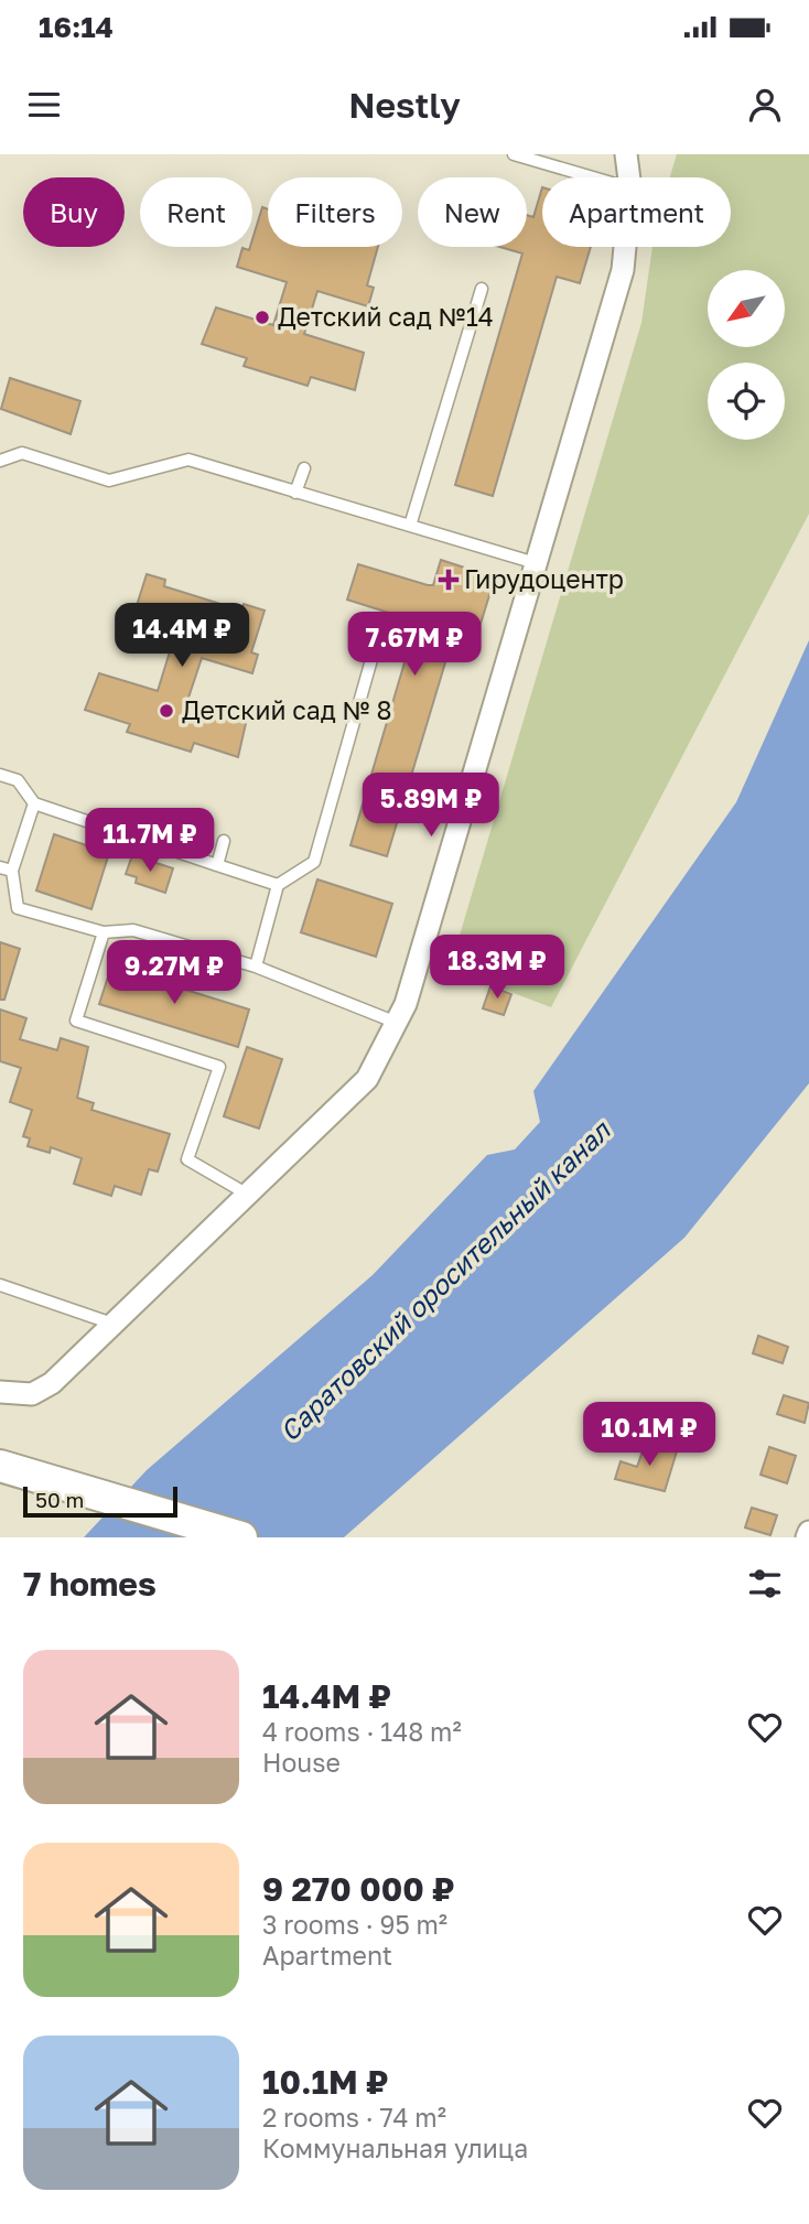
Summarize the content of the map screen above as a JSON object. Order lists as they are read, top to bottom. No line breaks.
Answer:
{"water":["Саратовский оросительный канал"],"places":{"other":["Детский сад №14","Детский сад № 8"],"health":["Гирудоцентр"]},"scale_bar":"50 m","north":"bottom left","page":{"status":"16:14","header":"Nestly","chip":["Buy","Rent","Filters","New","Apartment"],"price":["14.4M ₽","7.67M ₽","5.89M ₽","11.7M ₽","18.3M ₽","9.27M ₽","10.1M ₽"],"scale":"50 m","heading":"7 homes","list":[{"name":"14.4M ₽","note":"4 rooms · 148 m² · House"},{"name":"9 270 000 ₽","note":"3 rooms · 95 m² · Apartment"},{"name":"10.1M ₽","note":"2 rooms · 74 m² · Коммунальная улица"}]}}
